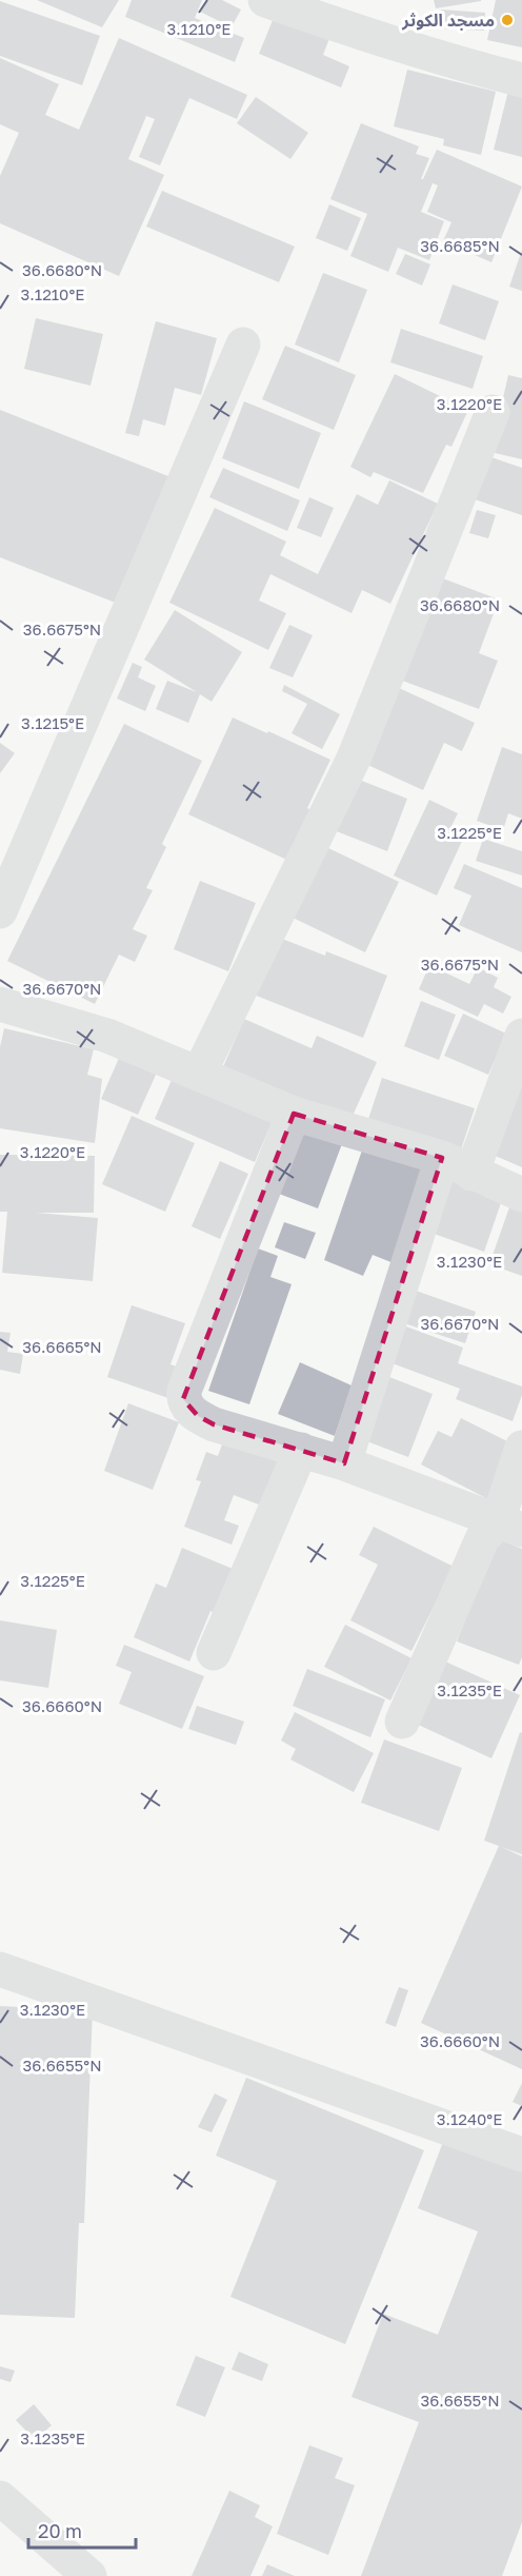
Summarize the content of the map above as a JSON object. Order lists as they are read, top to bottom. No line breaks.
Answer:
{"places":["مسجد الكوثر"],"scale_bar":"20 m","coordinates":["3.1210°E","36.6685°N","36.6680°N","3.1220°E","36.6675°N","3.1215°E","3.1225°E","36.6670°N","3.1230°E","36.6665°N","3.1235°E","36.6660°N","36.6655°N","3.1240°E"]}
